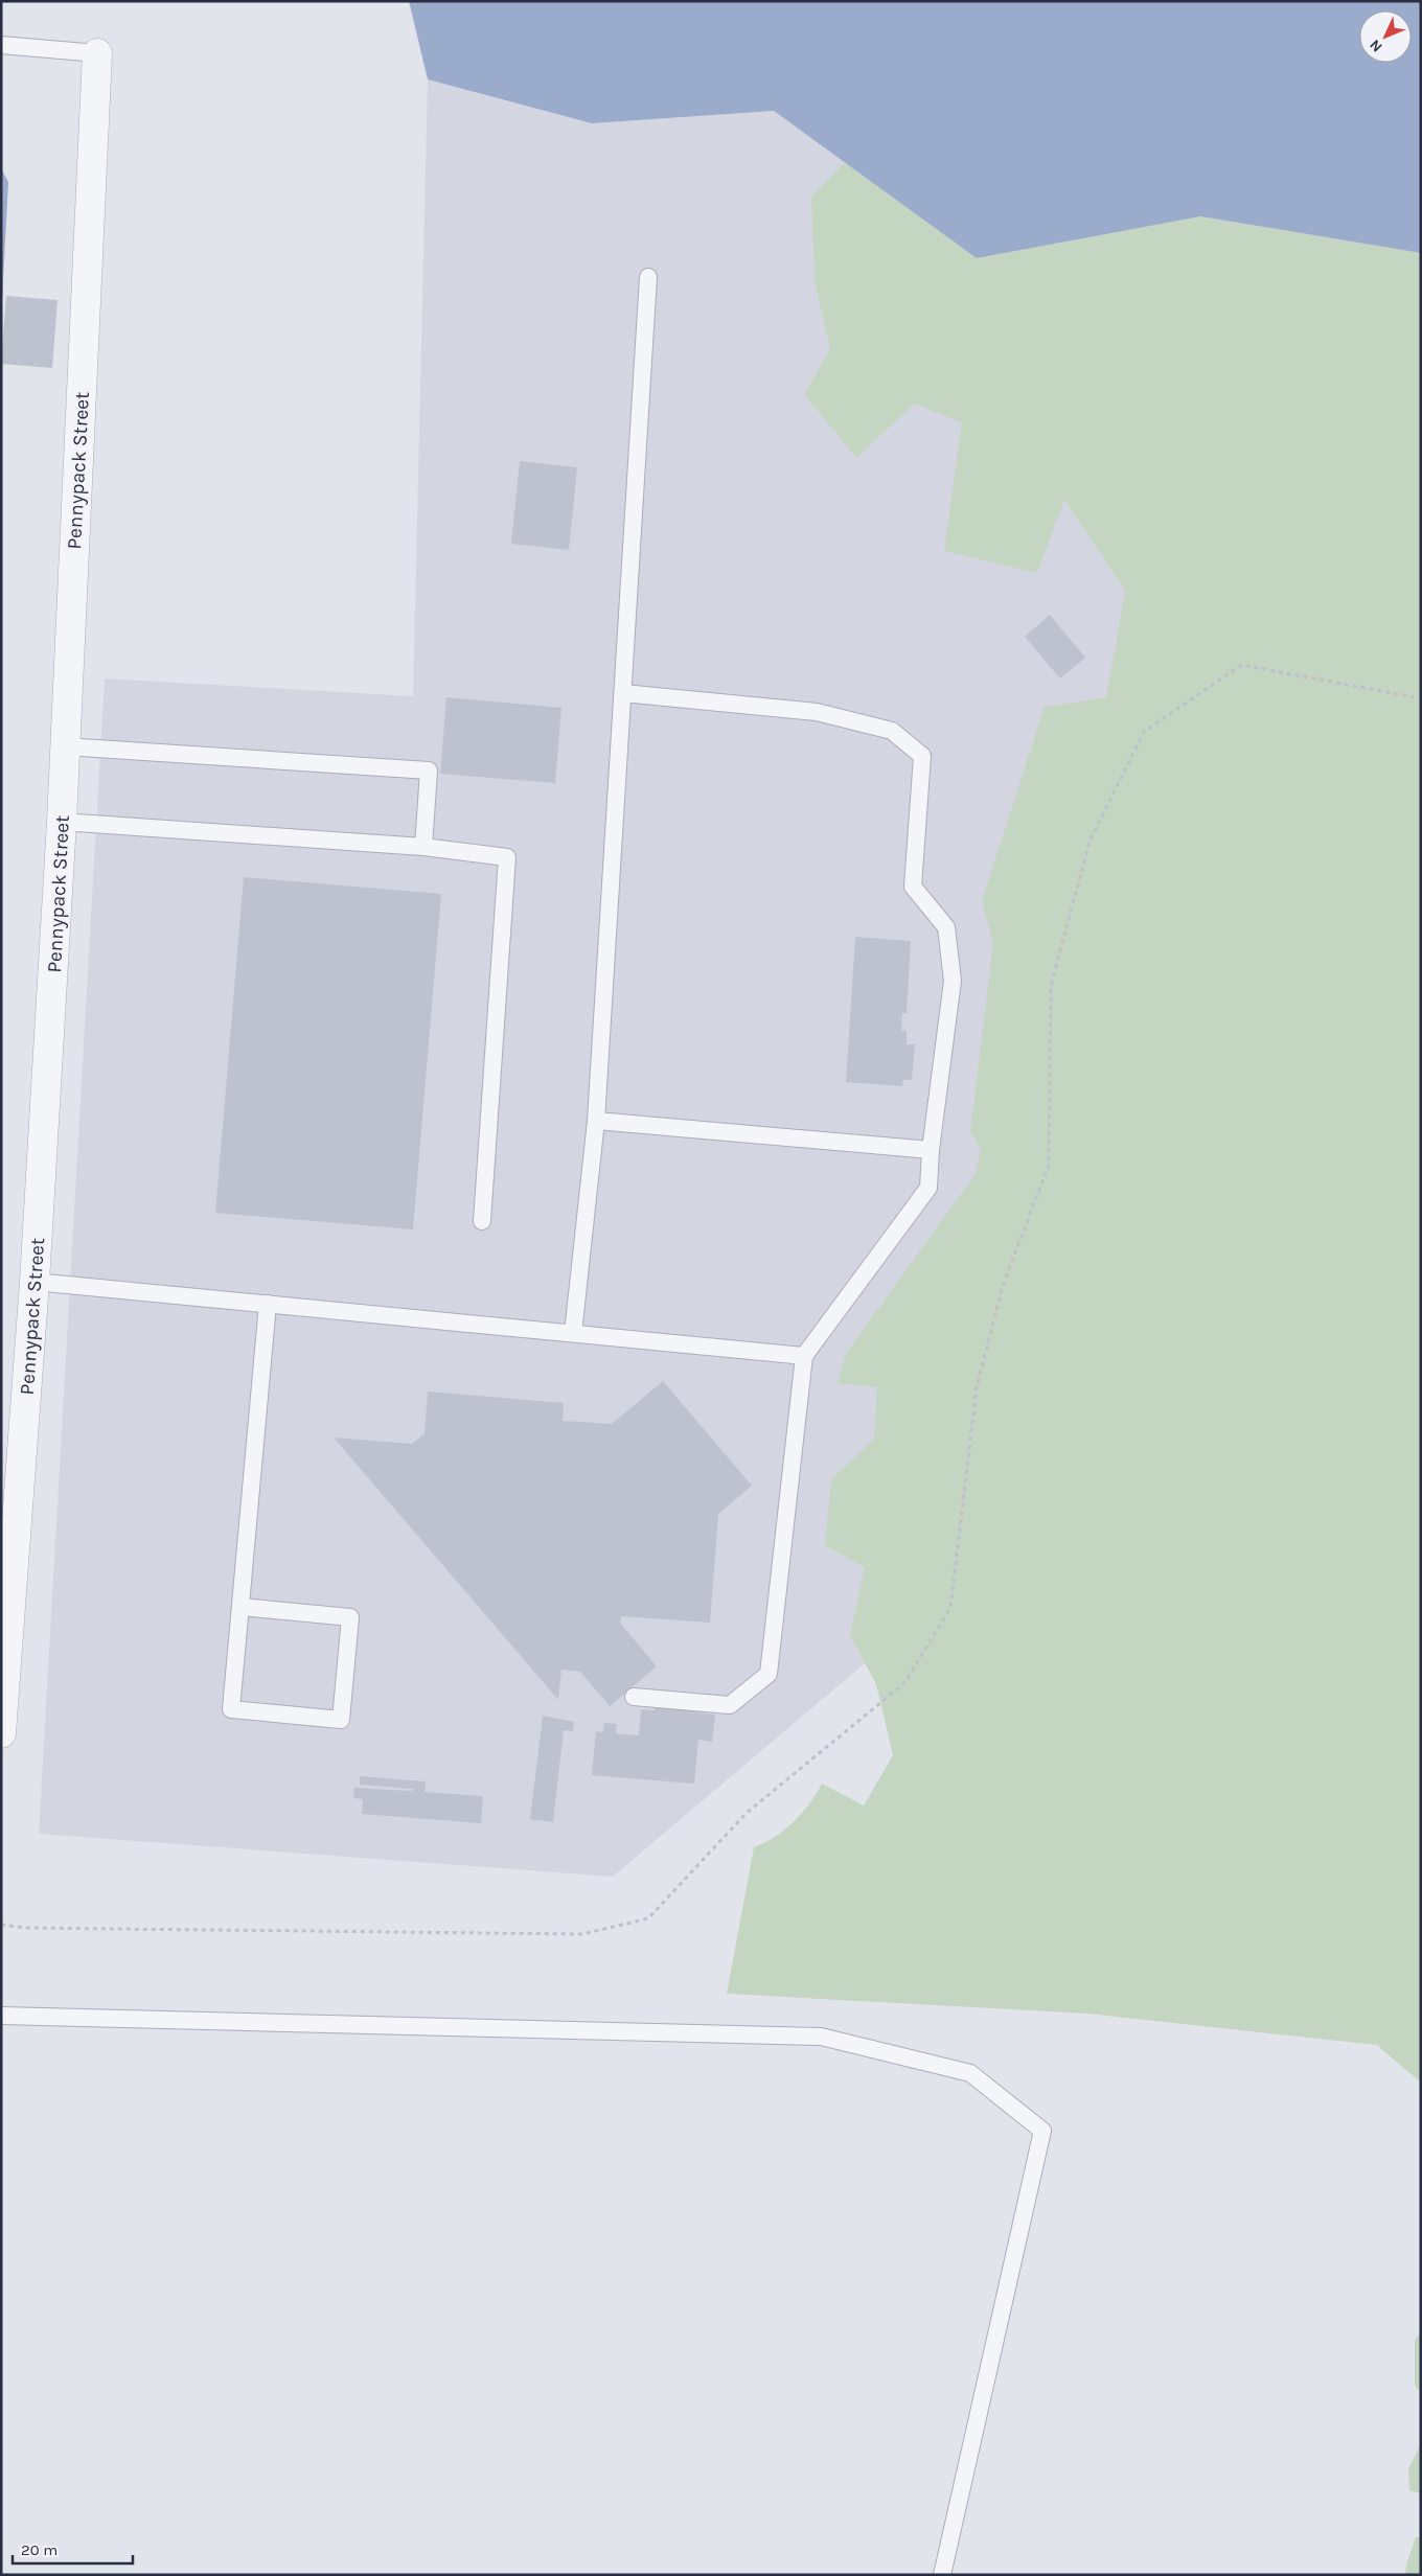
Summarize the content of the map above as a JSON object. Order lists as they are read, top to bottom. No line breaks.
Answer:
{"streets":{"street":["Pennypack Street"]},"scale_bar":"20 m","north":"bottom left"}
